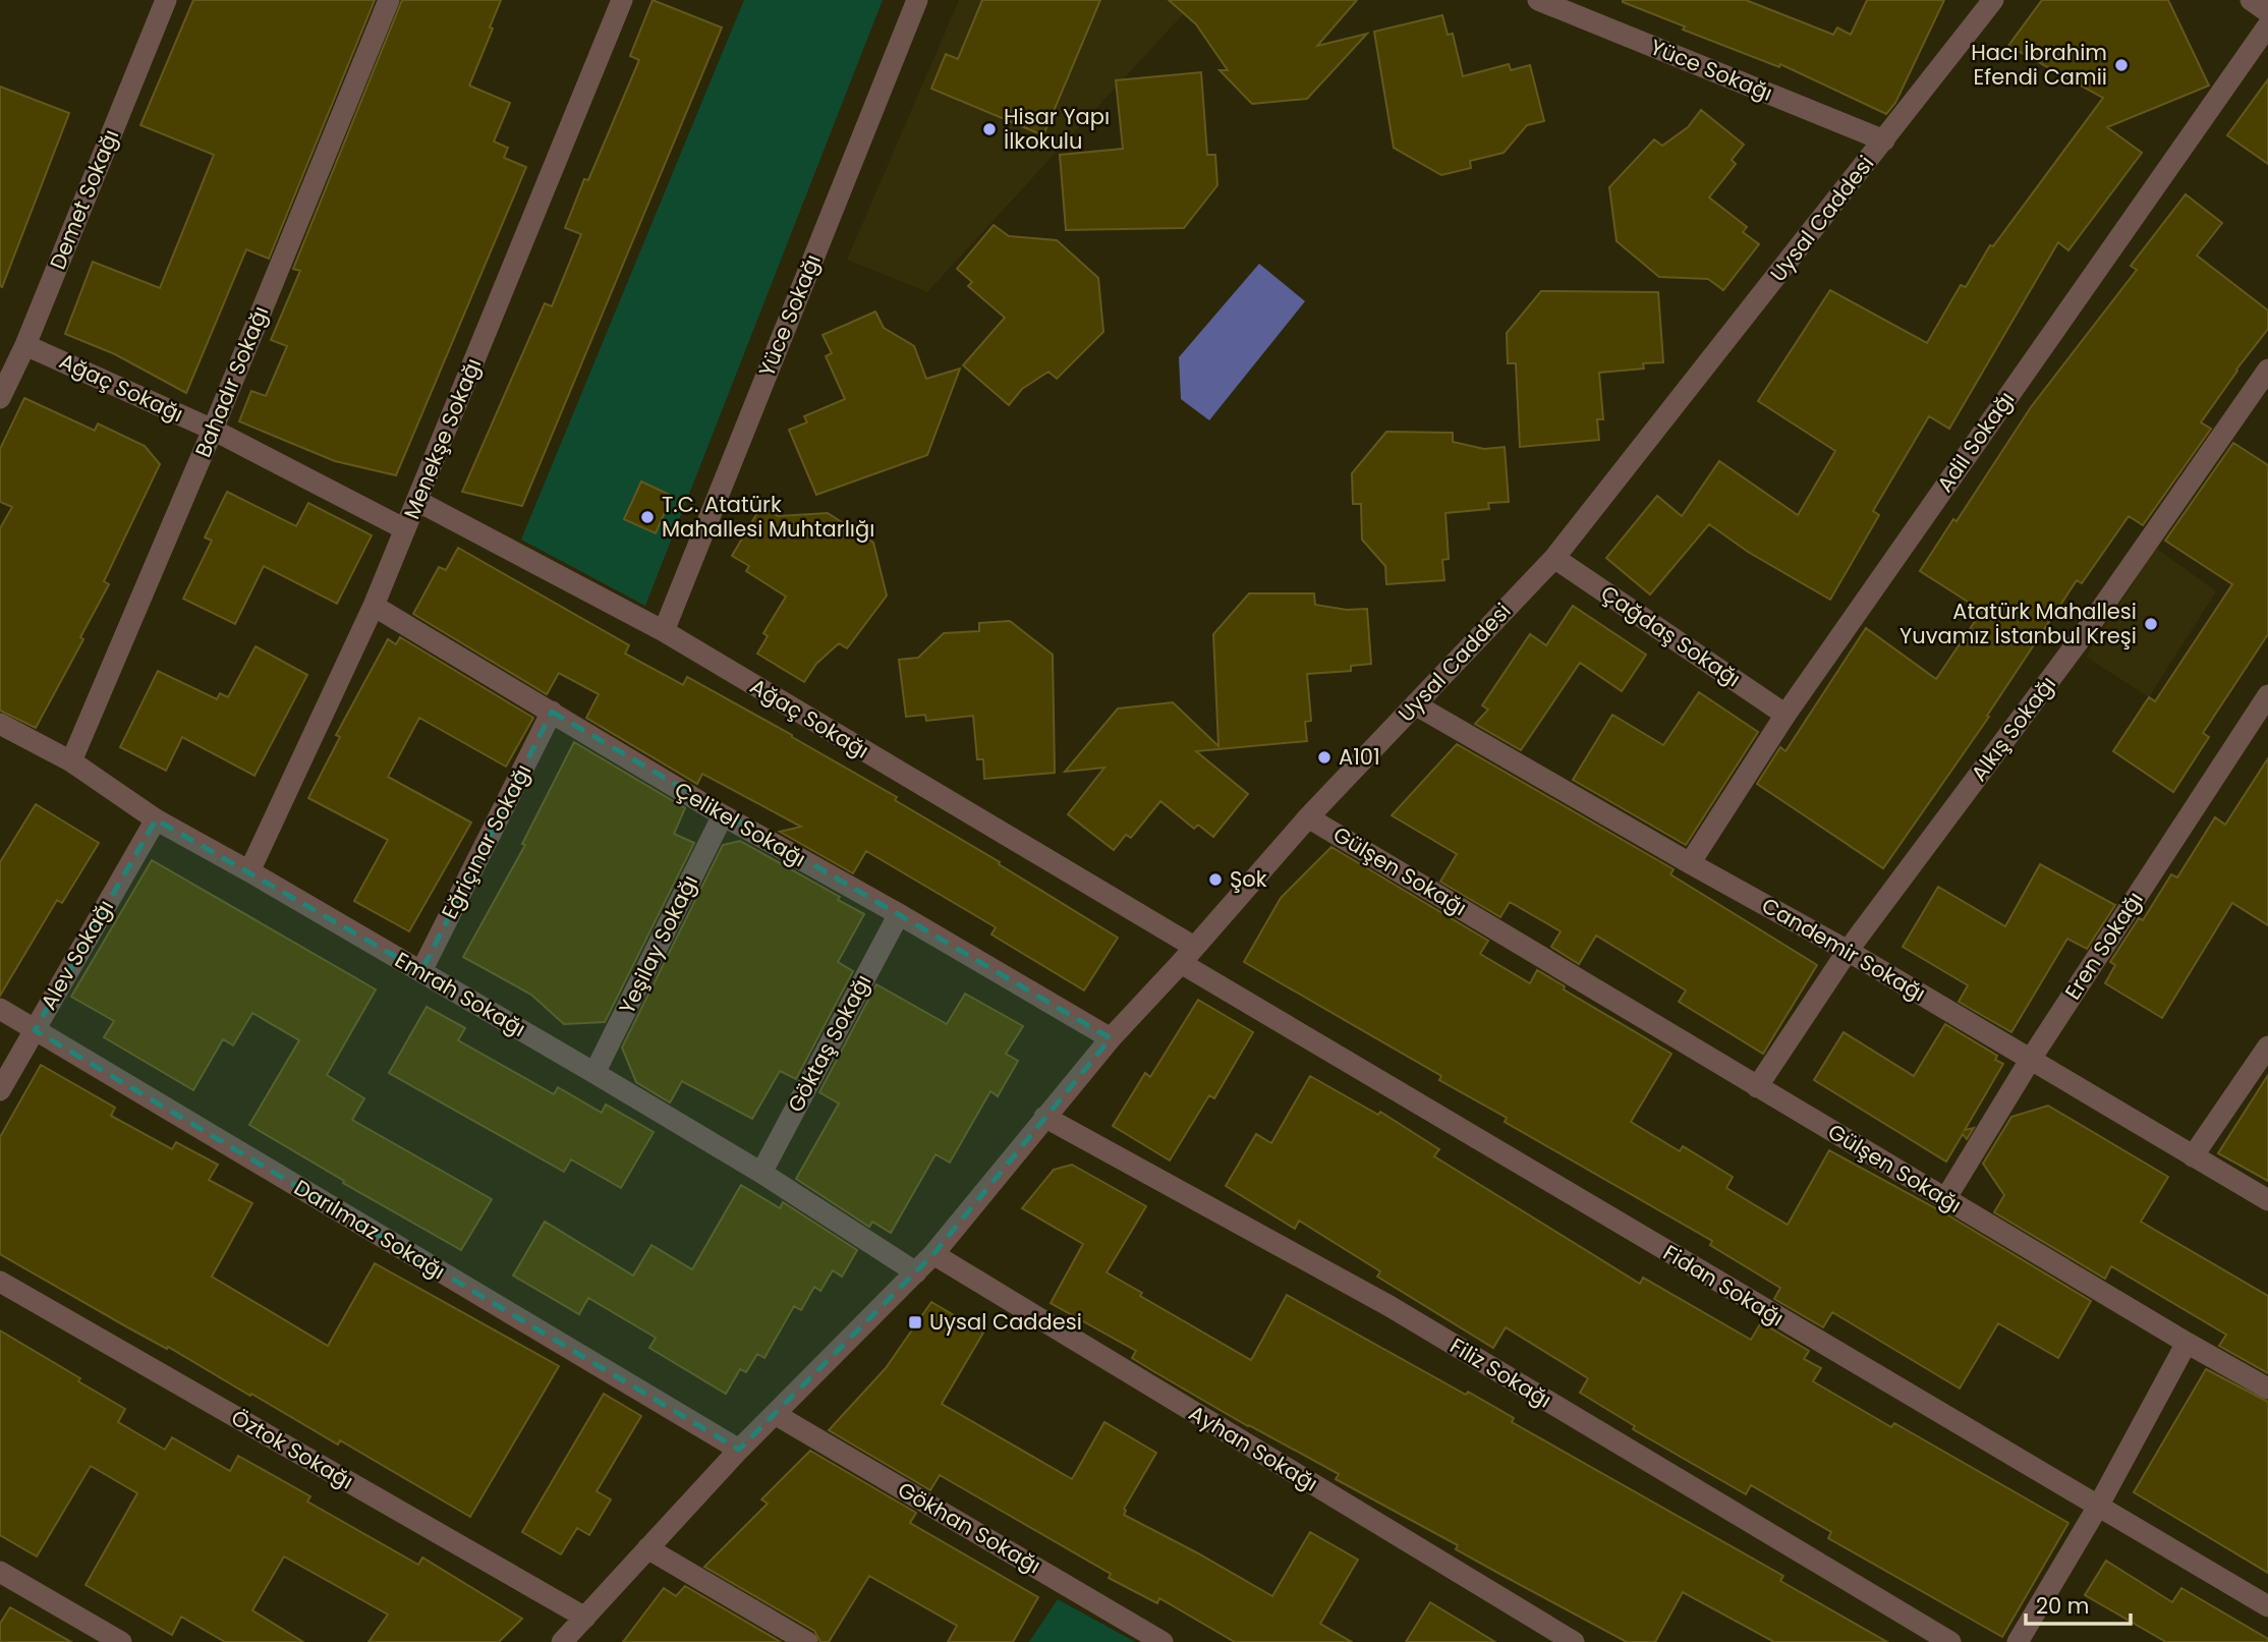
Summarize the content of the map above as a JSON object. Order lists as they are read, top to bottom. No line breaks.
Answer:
{"streets":{"street":["Yüce Sokağı","Demet Sokağı","Uysal Caddesi","Bahadır Sokağı","Ağaç Sokağı","Menekşe Sokağı","Adil Sokağı","Çağdaş Sokağı","Alkış Sokağı","Çelikel Sokağı","Eğriçınar Sokağı","Gülşen Sokağı","Yeşilay Sokağı","Eren Sokağı","Candemir Sokağı","Alev Sokağı","Emrah Sokağı","Göktaş Sokağı","Darılmaz Sokağı","Fidan Sokağı","Filiz Sokağı","Ayhan Sokağı","Öztok Sokağı","Gökhan Sokağı"]},"crossings":[["Yüce Sokağı","Uysal Caddesi"],["Yüce Sokağı","Ağaç Sokağı"],["Demet Sokağı","Ağaç Sokağı"],["Uysal Caddesi","Ağaç Sokağı"],["Uysal Caddesi","Çağdaş Sokağı"],["Uysal Caddesi","Çelikel Sokağı"],["Uysal Caddesi","Gülşen Sokağı"],["Uysal Caddesi","Candemir Sokağı"],["Uysal Caddesi","Emrah Sokağı"],["Uysal Caddesi","Darılmaz Sokağı"],["Uysal Caddesi","Fidan Sokağı"],["Uysal Caddesi","Filiz Sokağı"],["Uysal Caddesi","Ayhan Sokağı"],["Uysal Caddesi","Öztok Sokağı"],["Uysal Caddesi","Gökhan Sokağı"],["Bahadır Sokağı","Ağaç Sokağı"],["Bahadır Sokağı","Emrah Sokağı"],["Ağaç Sokağı","Menekşe Sokağı"],["Ağaç Sokağı","Fidan Sokağı"],["Menekşe Sokağı","Çelikel Sokağı"],["Menekşe Sokağı","Emrah Sokağı"],["Adil Sokağı","Çağdaş Sokağı"],["Adil Sokağı","Candemir Sokağı"],["Alkış Sokağı","Gülşen Sokağı"],["Alkış Sokağı","Candemir Sokağı"],["Çelikel Sokağı","Eğriçınar Sokağı"],["Çelikel Sokağı","Yeşilay Sokağı"],["Çelikel Sokağı","Göktaş Sokağı"],["Eğriçınar Sokağı","Emrah Sokağı"],["Gülşen Sokağı","Eren Sokağı"],["Yeşilay Sokağı","Emrah Sokağı"],["Eren Sokağı","Candemir Sokağı"],["Alev Sokağı","Emrah Sokağı"],["Alev Sokağı","Darılmaz Sokağı"],["Emrah Sokağı","Göktaş Sokağı"]],"places":{"other":["Hacı İbrahim Efendi Camii","Hisar Yapı İlkokulu","T.C. Atatürk Mahallesi Muhtarlığı","Atatürk Mahallesi Yuvamız İstanbul Kreşi","A101","Şok"],"transit":["Uysal Caddesi"]},"scale_bar":"20 m"}
